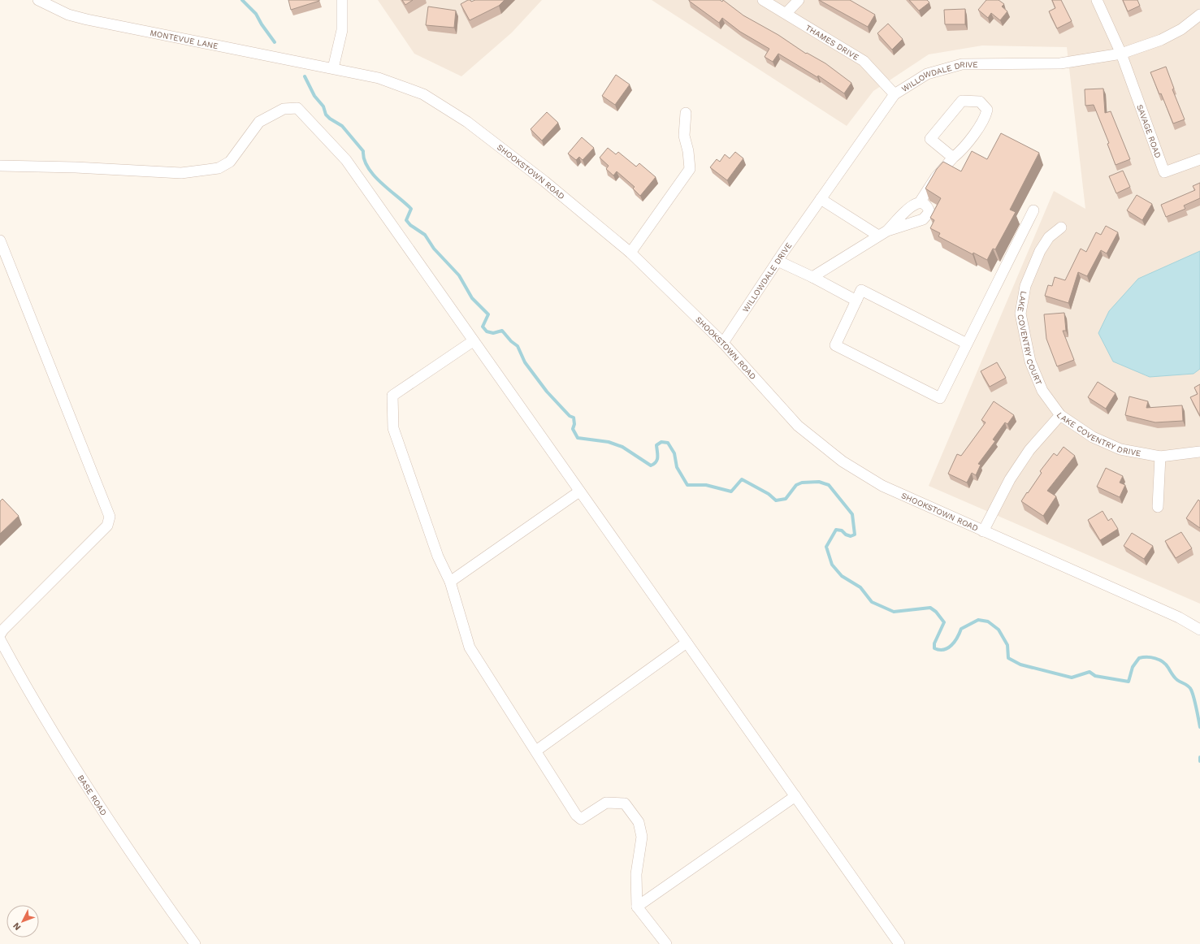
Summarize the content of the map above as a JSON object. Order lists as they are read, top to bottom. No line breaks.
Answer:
{"streets":{"street":["MONTEVUE LANE","THAMES DRIVE","WILLOWDALE DRIVE","SAVAGE ROAD","SHOOKSTOWN ROAD","LAKE COVENTRY COURT","LAKE COVENTRY DRIVE","BASE ROAD"]},"crossings":[["MONTEVUE LANE","SHOOKSTOWN ROAD"],["THAMES DRIVE","WILLOWDALE DRIVE"],["WILLOWDALE DRIVE","SAVAGE ROAD"],["WILLOWDALE DRIVE","SHOOKSTOWN ROAD"],["SHOOKSTOWN ROAD","LAKE COVENTRY DRIVE"],["LAKE COVENTRY COURT","LAKE COVENTRY DRIVE"]],"north":"bottom left"}
